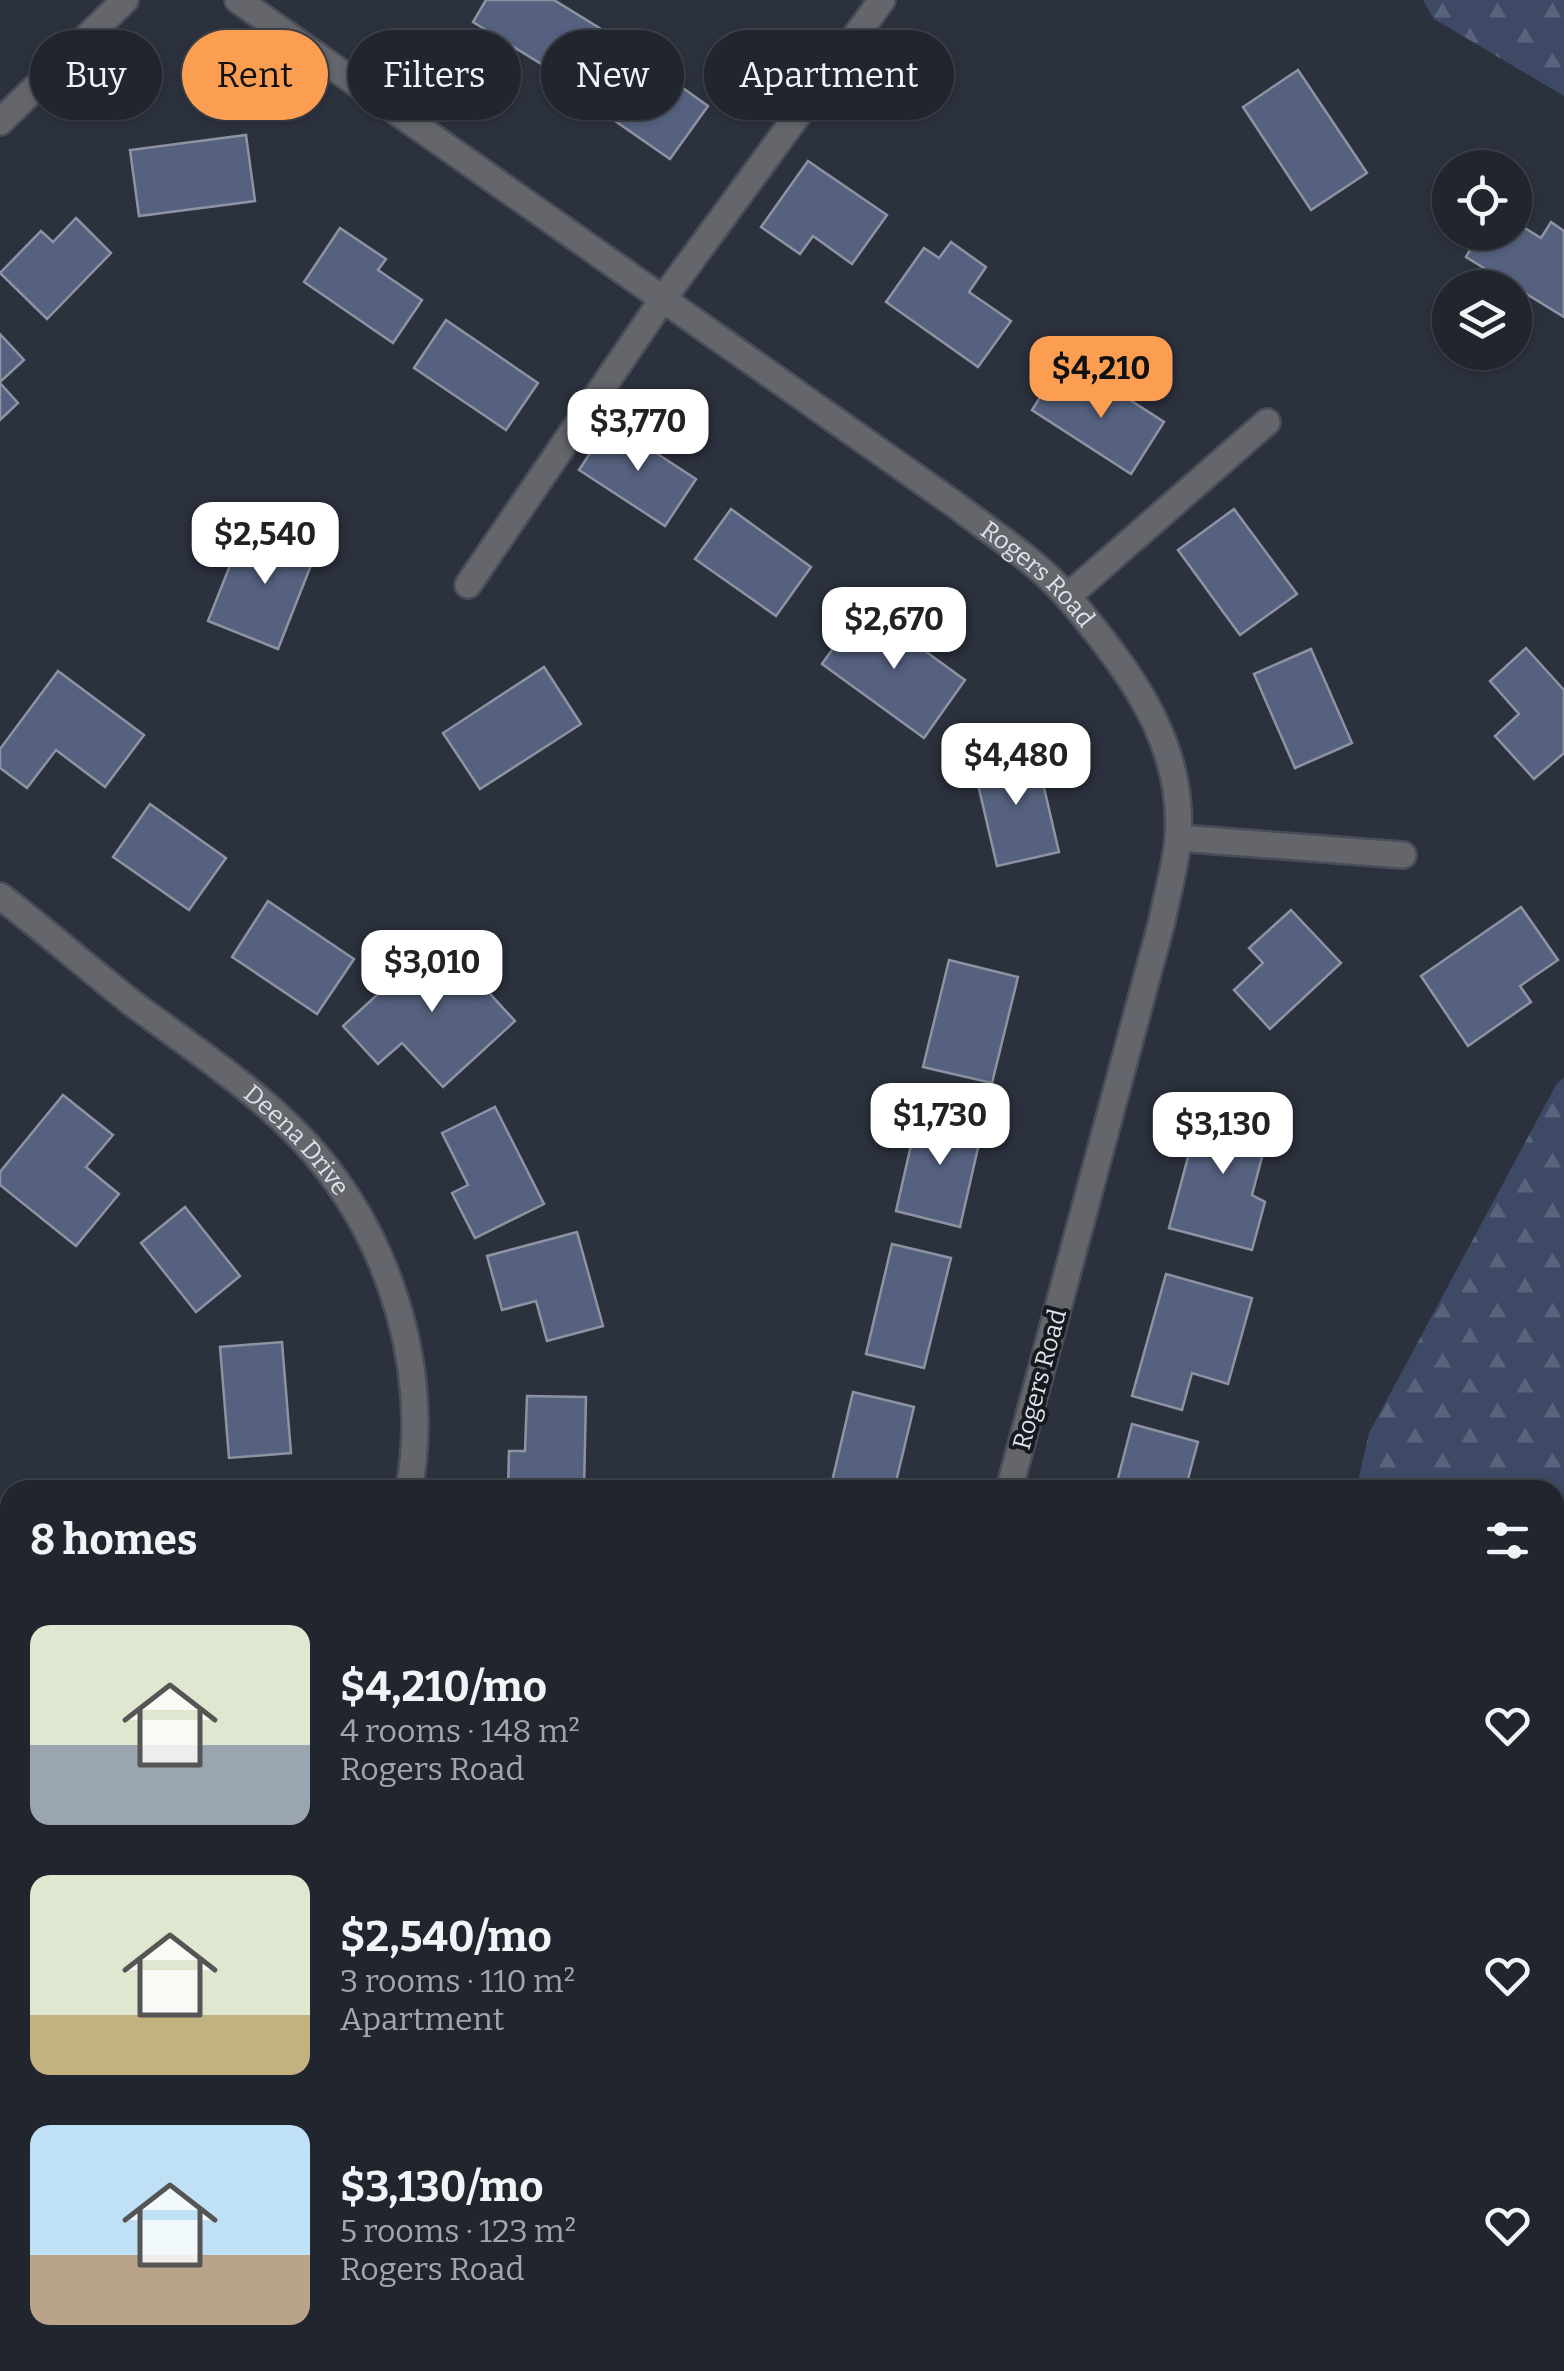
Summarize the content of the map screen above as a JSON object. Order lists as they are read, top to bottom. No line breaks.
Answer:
{"streets":{"street":["Rogers Road","Deena Drive"]},"page":{"chip":["Buy","Rent","Filters","New","Apartment"],"price":["$4,210","$3,770","$2,540","$2,670","$4,480","$3,010","$1,730","$3,130"],"heading":"8 homes","list":[{"name":"$4,210/mo","note":"4 rooms · 148 m² · Rogers Road"},{"name":"$2,540/mo","note":"3 rooms · 110 m² · Apartment"},{"name":"$3,130/mo","note":"5 rooms · 123 m² · Rogers Road"}]}}
